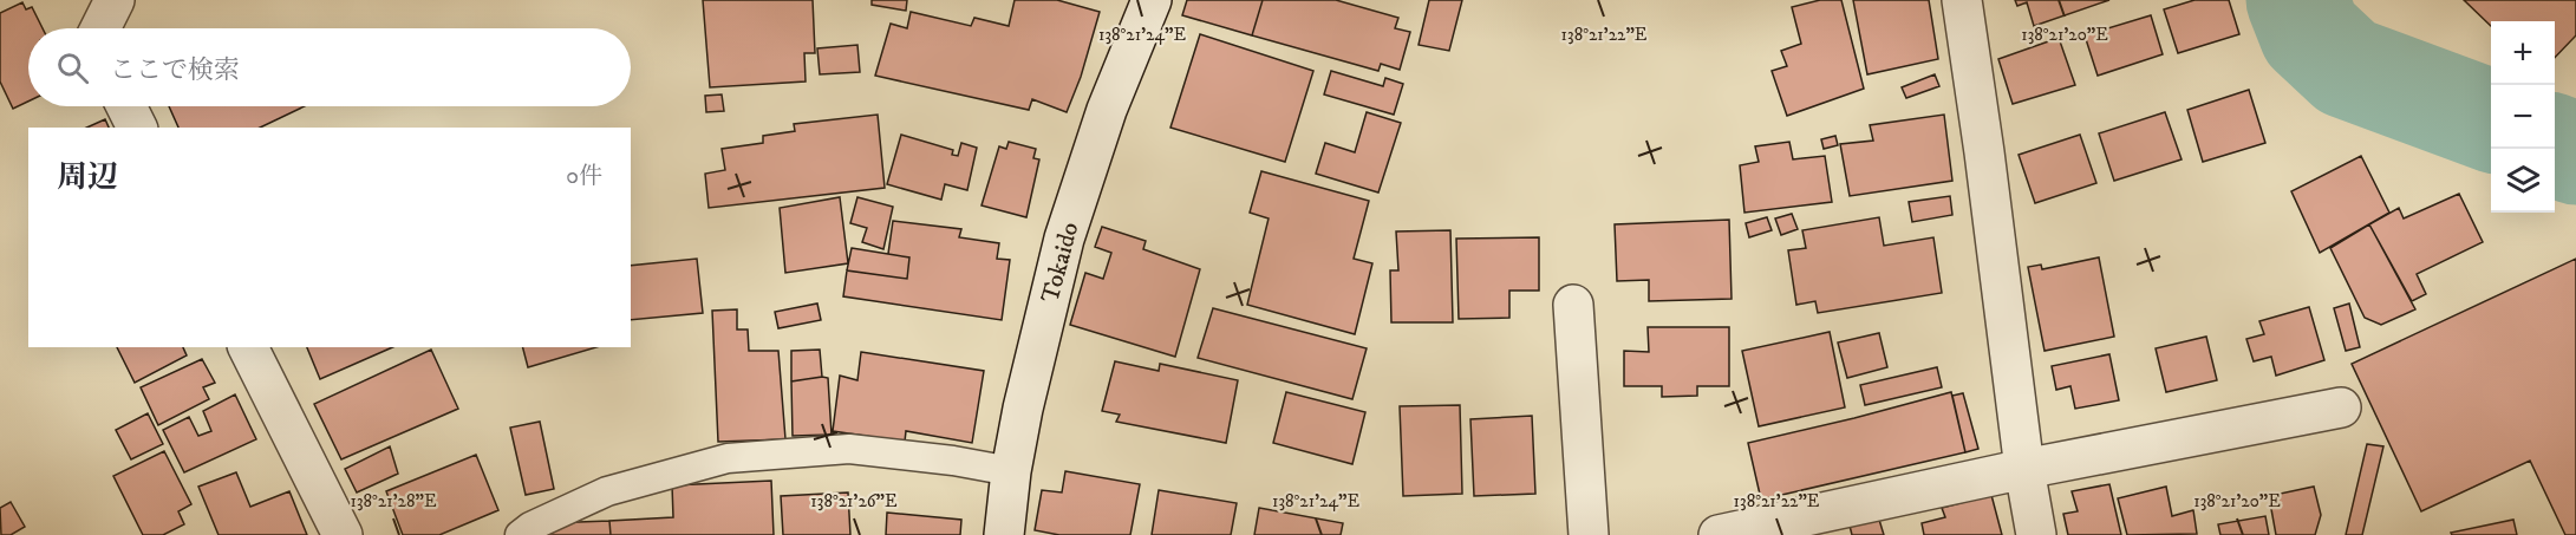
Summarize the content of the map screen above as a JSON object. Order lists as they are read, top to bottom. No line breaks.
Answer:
{"streets":{"street":["Tokaido"]},"page":{"map_buttons":["+","−"],"search":"ここで検索","heading":["周辺","0件"]},"coordinates":["138°21'24\"E","138°21'22\"E","138°21'20\"E","138°21'28\"E","138°21'26\"E"]}
